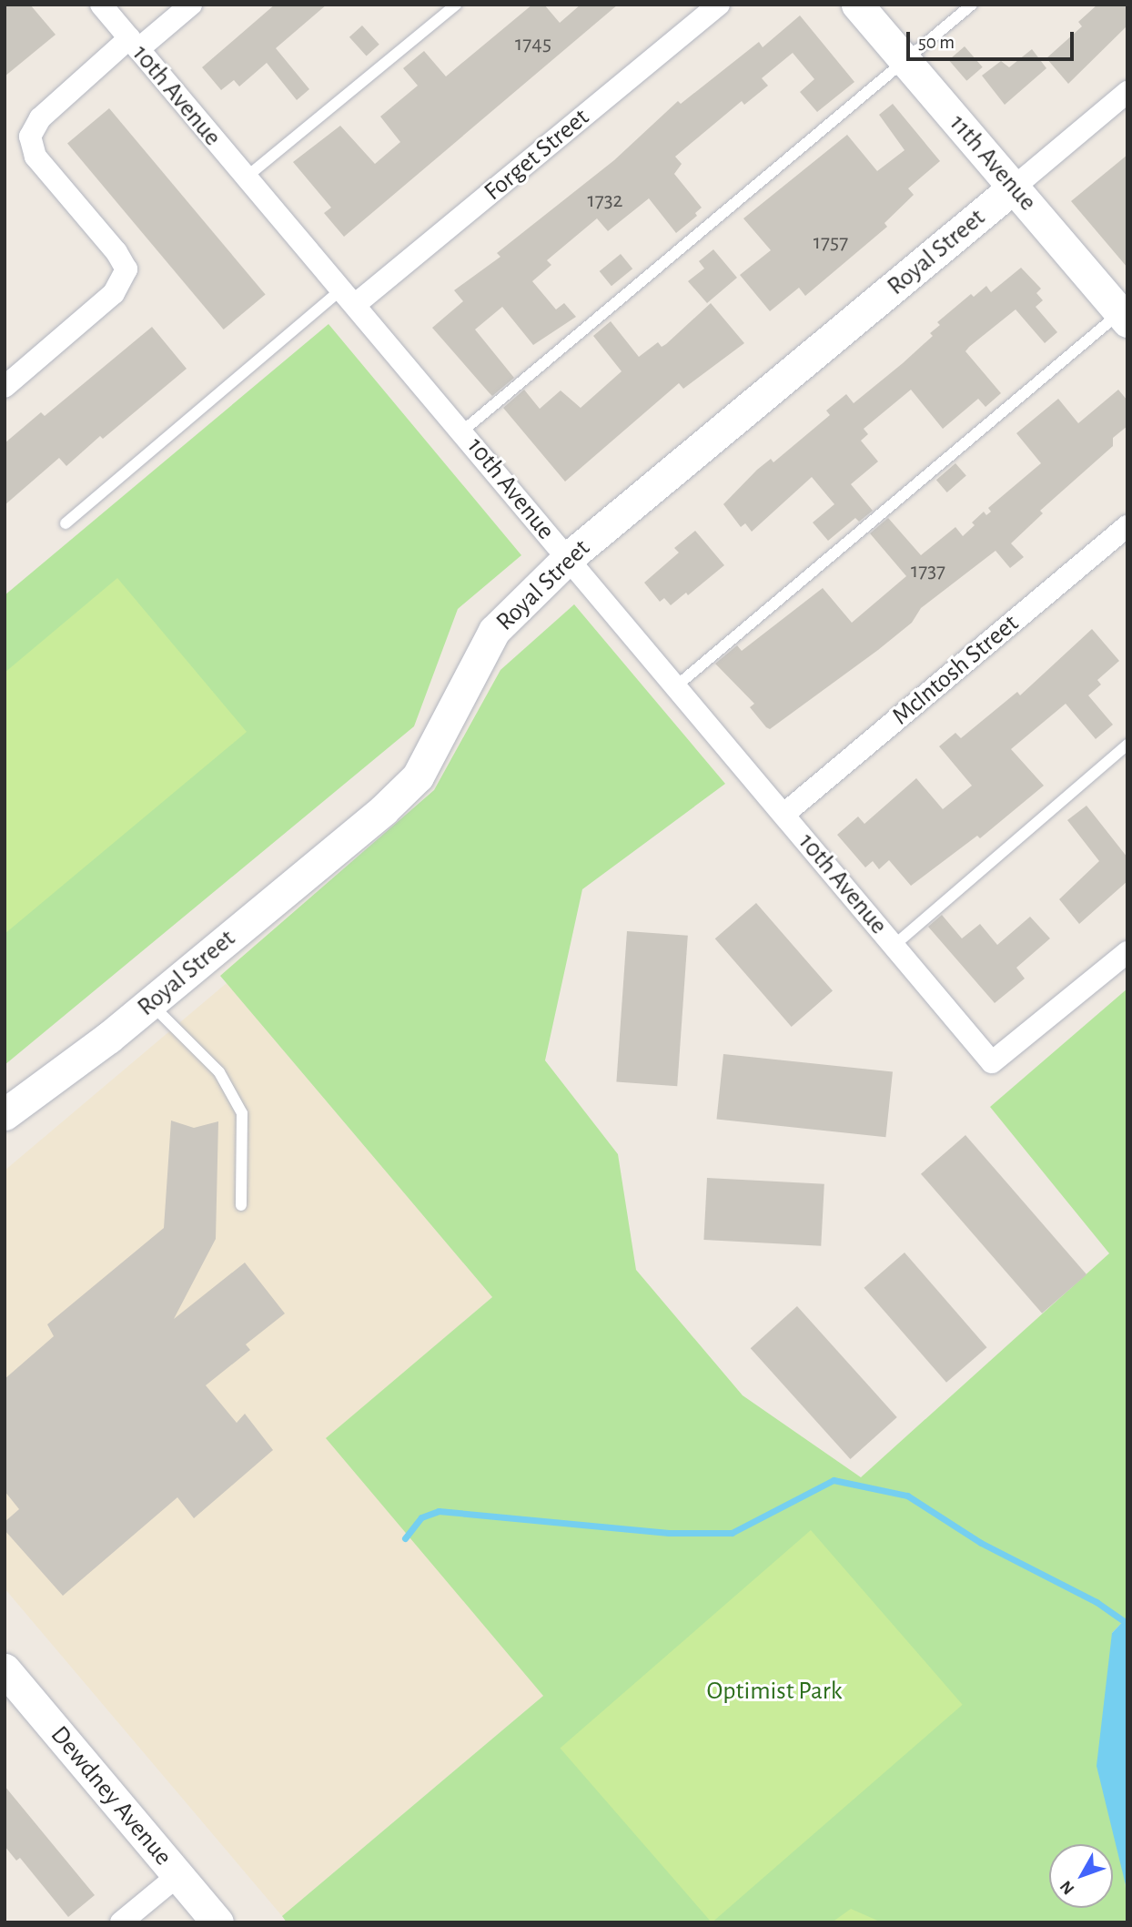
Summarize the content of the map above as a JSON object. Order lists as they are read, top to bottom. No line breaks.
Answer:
{"streets":{"street":["10th Avenue","Forget Street","11th Avenue","Royal Street","McIntosh Street","Dewdney Avenue"]},"crossings":[["10th Avenue","Forget Street"],["10th Avenue","Royal Street"],["10th Avenue","McIntosh Street"],["11th Avenue","Royal Street"]],"parks":["Optimist Park"],"house_numbers":["1745","1732","1757","1737"],"scale_bar":"50 m","north":"bottom left"}
